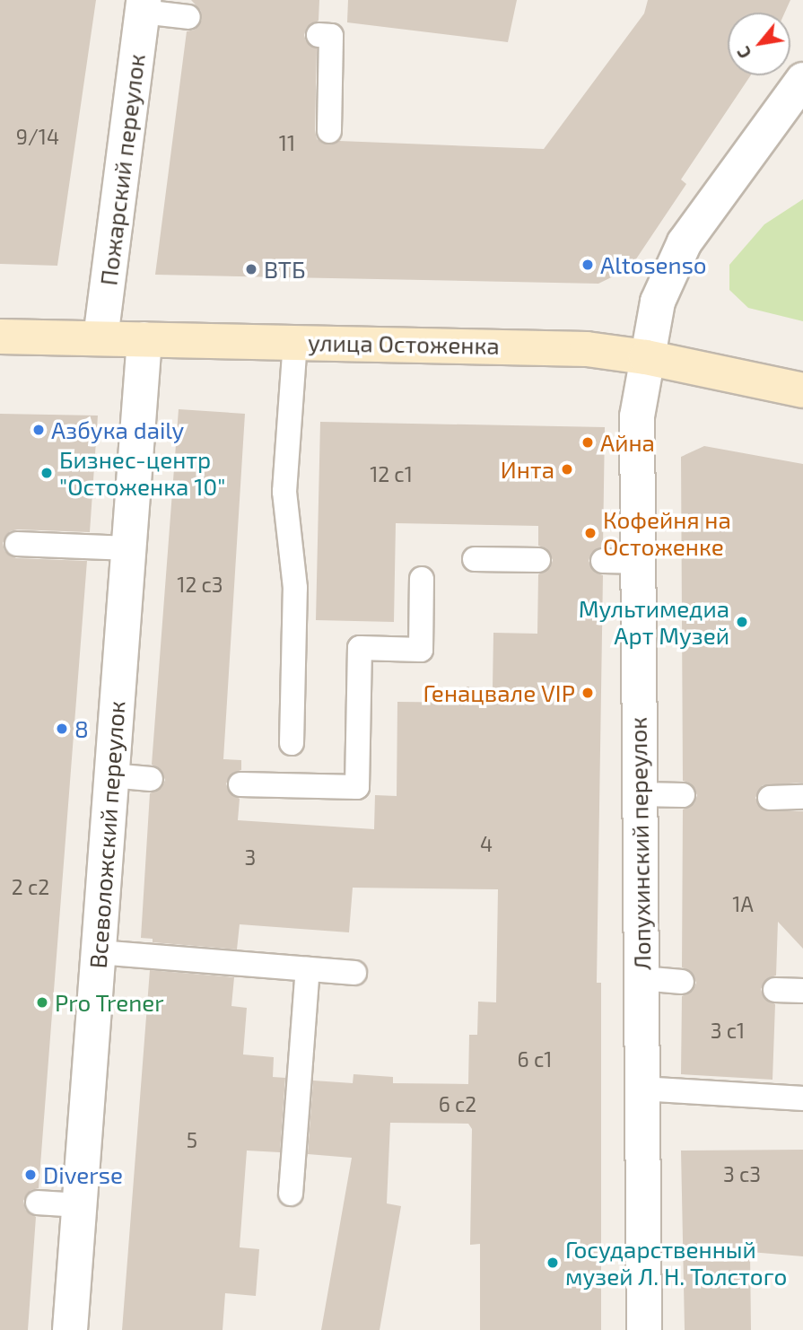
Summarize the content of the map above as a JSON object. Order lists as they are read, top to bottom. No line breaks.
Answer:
{"streets":{"main road":["улица Остоженка"],"street":["Пожарский переулок","Всеволожский переулок","Лопухинский переулок"]},"crossings":[["Пожарский переулок","улица Остоженка"],["улица Остоженка","Всеволожский переулок"],["улица Остоженка","Лопухинский переулок"]],"places":["Altosenso","ВТБ","Азбука daily","Айна","Инта","Бизнес-центр \"Остоженка 10\"","Кофейня на Остоженке","Мультимедиа Арт Музей","Генацвале VIP","8","Pro Trener","Diverse","Государственный музей Л. Н. Толстого"],"house_numbers":["9/14","11","12 с1","12 с3","4","3","2 с2","1А","3 с1","6 с1","6 с2","5","3 с3"],"north":"bottom left"}
